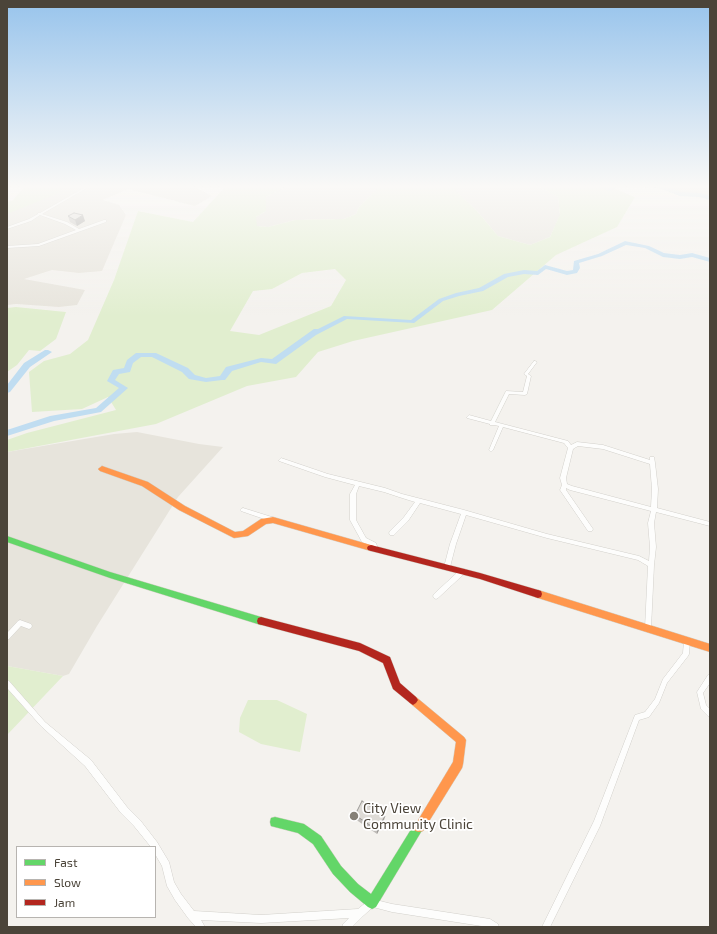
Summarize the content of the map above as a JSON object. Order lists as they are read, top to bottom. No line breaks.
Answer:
{"places":["City View Community Clinic"],"legend":["Fast","Slow","Jam"]}
